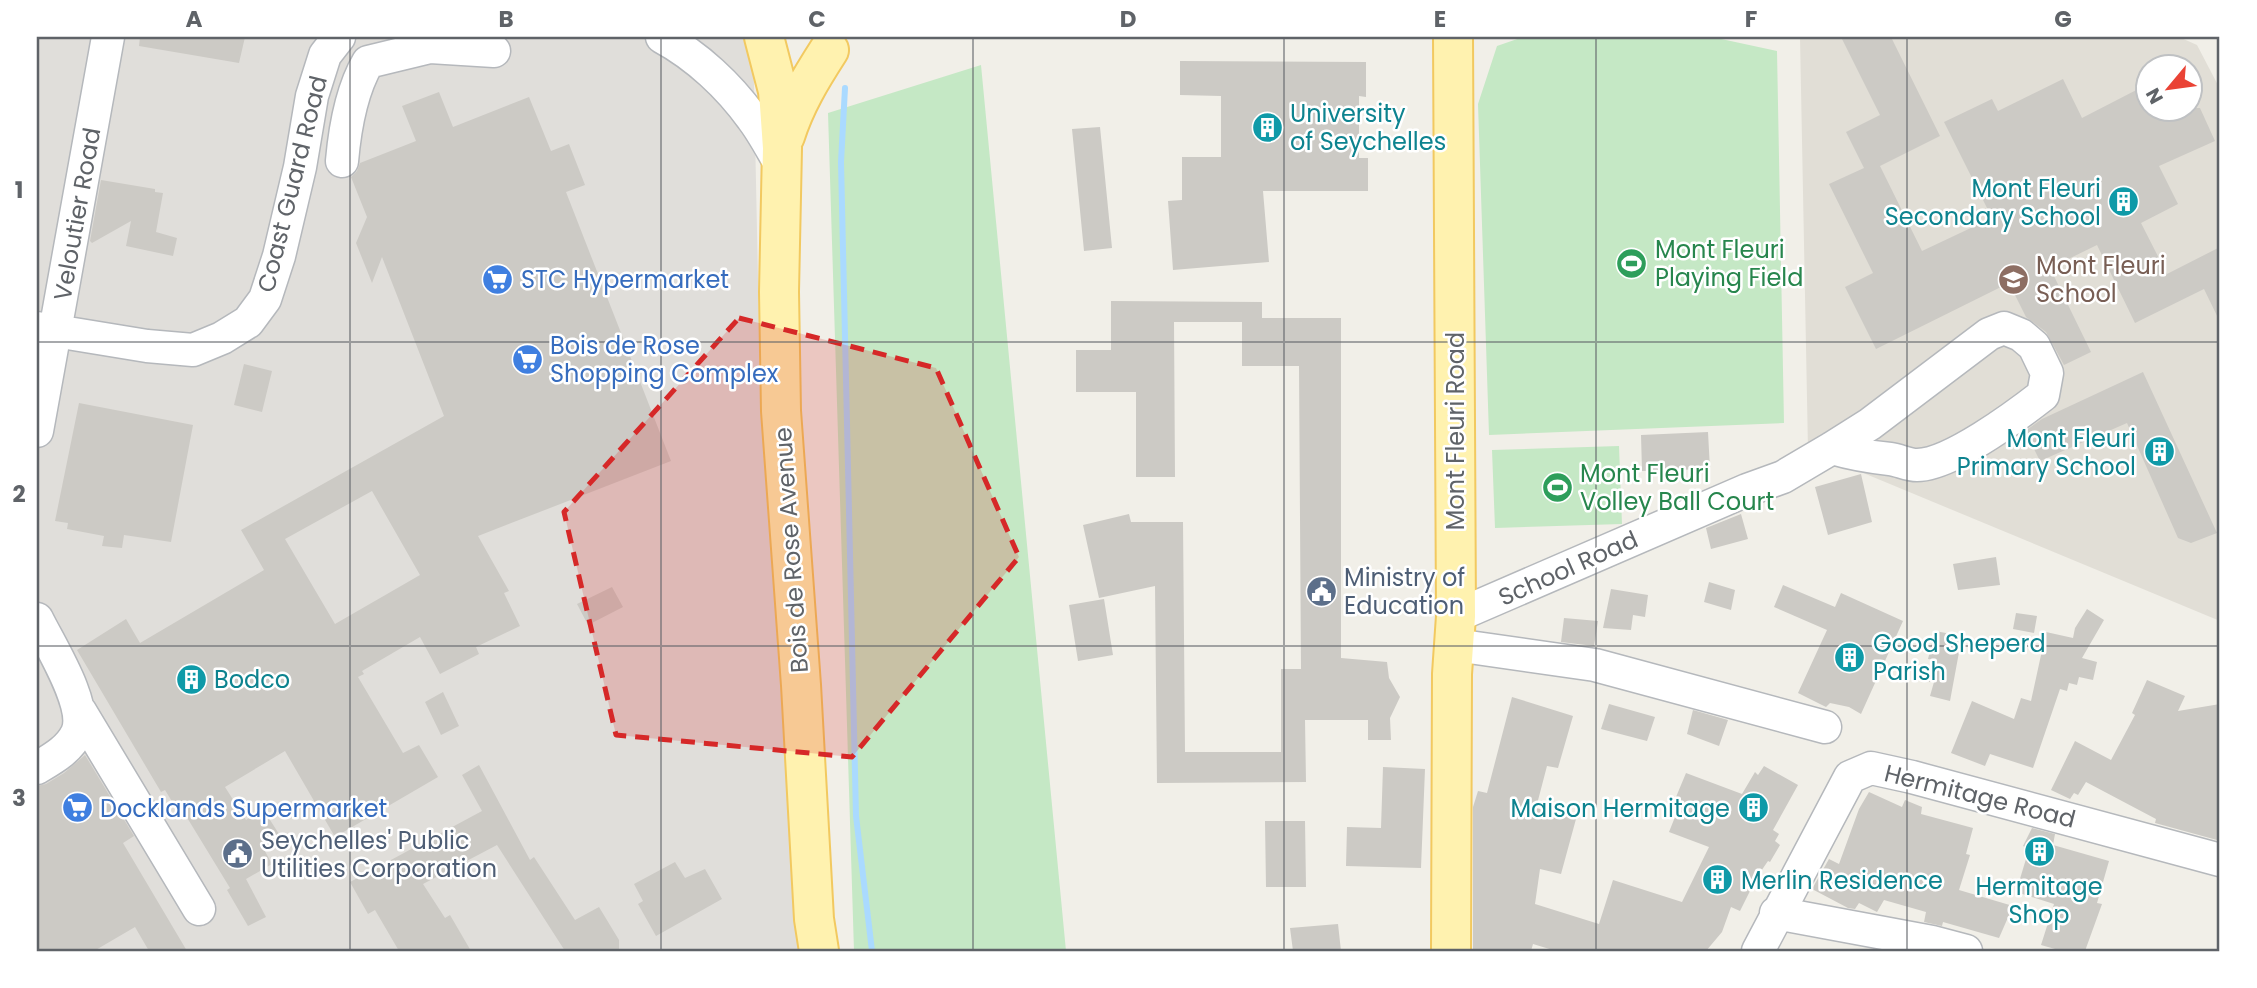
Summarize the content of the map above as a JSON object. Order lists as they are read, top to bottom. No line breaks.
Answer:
{"streets":{"main road":["Mont Fleuri Road","Bois de Rose Avenue"],"street":["Coast Guard Road","Veloutier Road","School Road","Hermitage Road"]},"crossings":[["Coast Guard Road","Veloutier Road"],["Mont Fleuri Road","School Road"]],"places":{"building":["University of Seychelles","Mont Fleuri Secondary School","Mont Fleuri Primary School","Good Sheperd Parish","Bodco","Maison Hermitage","Hermitage Shop","Merlin Residence"],"sports":["Mont Fleuri Playing Field","Mont Fleuri Volley Ball Court"],"supermarket":["STC Hypermarket","Bois de Rose Shopping Complex","Docklands Supermarket"],"school or university":["Mont Fleuri School"],"public building":["Ministry of Education","Seychelles' Public Utilities Corporation"]},"north":"bottom left","grid":{"columns":["A","B","C","D","E","F","G"],"rows":["1","2","3"]}}
